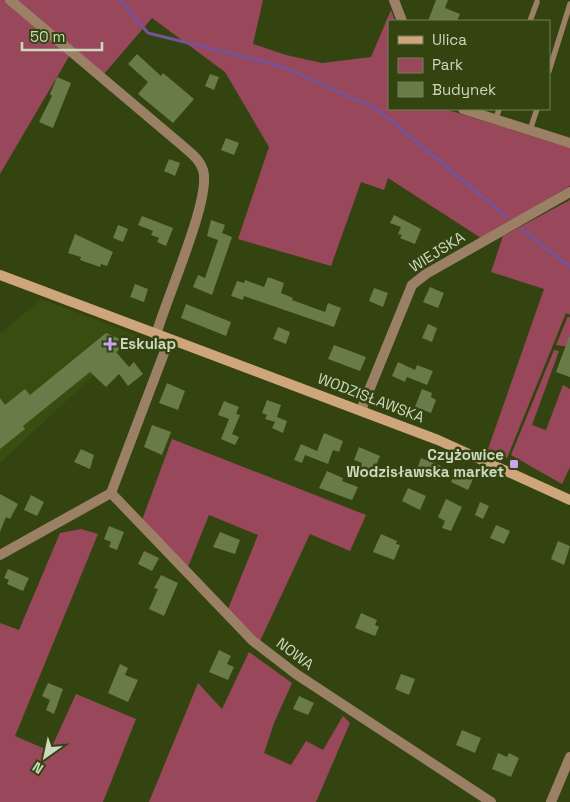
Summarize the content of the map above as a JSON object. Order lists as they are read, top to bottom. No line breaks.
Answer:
{"streets":{"street":["WIEJSKA","WODZISŁAWSKA","NOWA"]},"crossings":[["WIEJSKA","WODZISŁAWSKA"]],"places":{"health":["Eskulap"],"transit":["Czyżowice Wodzisławska market"]},"legend":["Ulica","Park","Budynek"],"scale_bar":"50 m","north":"bottom left"}
